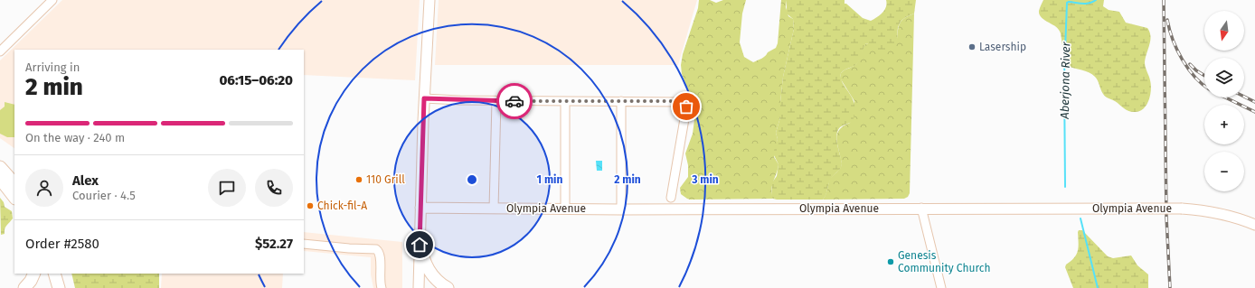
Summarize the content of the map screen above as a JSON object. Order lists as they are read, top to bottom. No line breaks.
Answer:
{"streets":{"main road":["Olympia Avenue"]},"water":["Aberjona River"],"places":["Lasership","110 Grill","Chick-fil-A","Genesis Community Church"],"north":"bottom","page":{"map_buttons":["+","−"],"heading":["2 min","Arriving in","06:15–06:20"],"panel":["Alex","Courier · 4.5","Order #2580","$52.27"],"bar":"On the way · 240 m"},"rings":["1 min","2 min","3 min"]}
